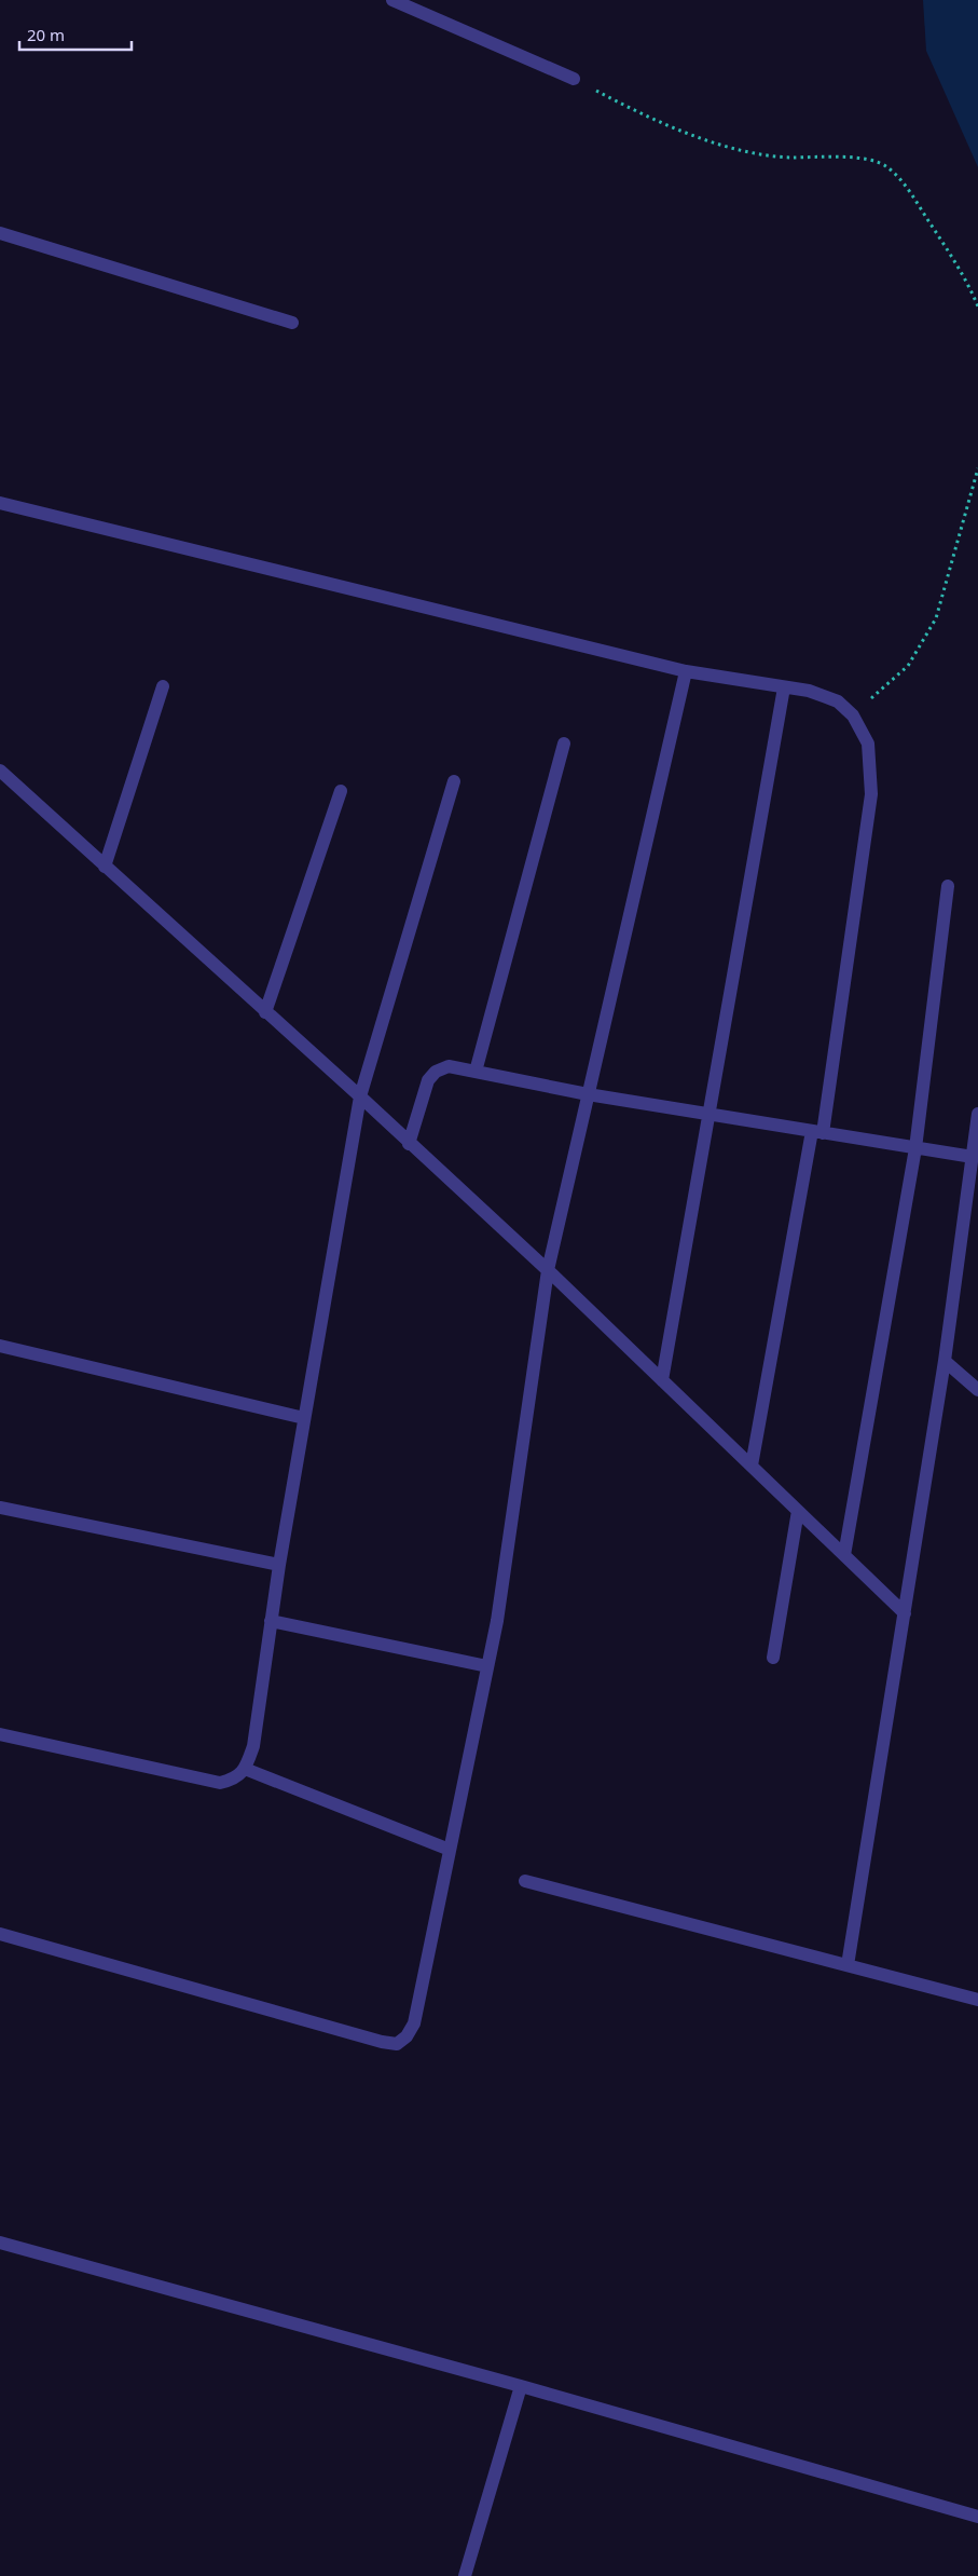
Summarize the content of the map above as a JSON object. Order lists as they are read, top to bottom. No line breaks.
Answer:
{"scale_bar":"20 m"}
